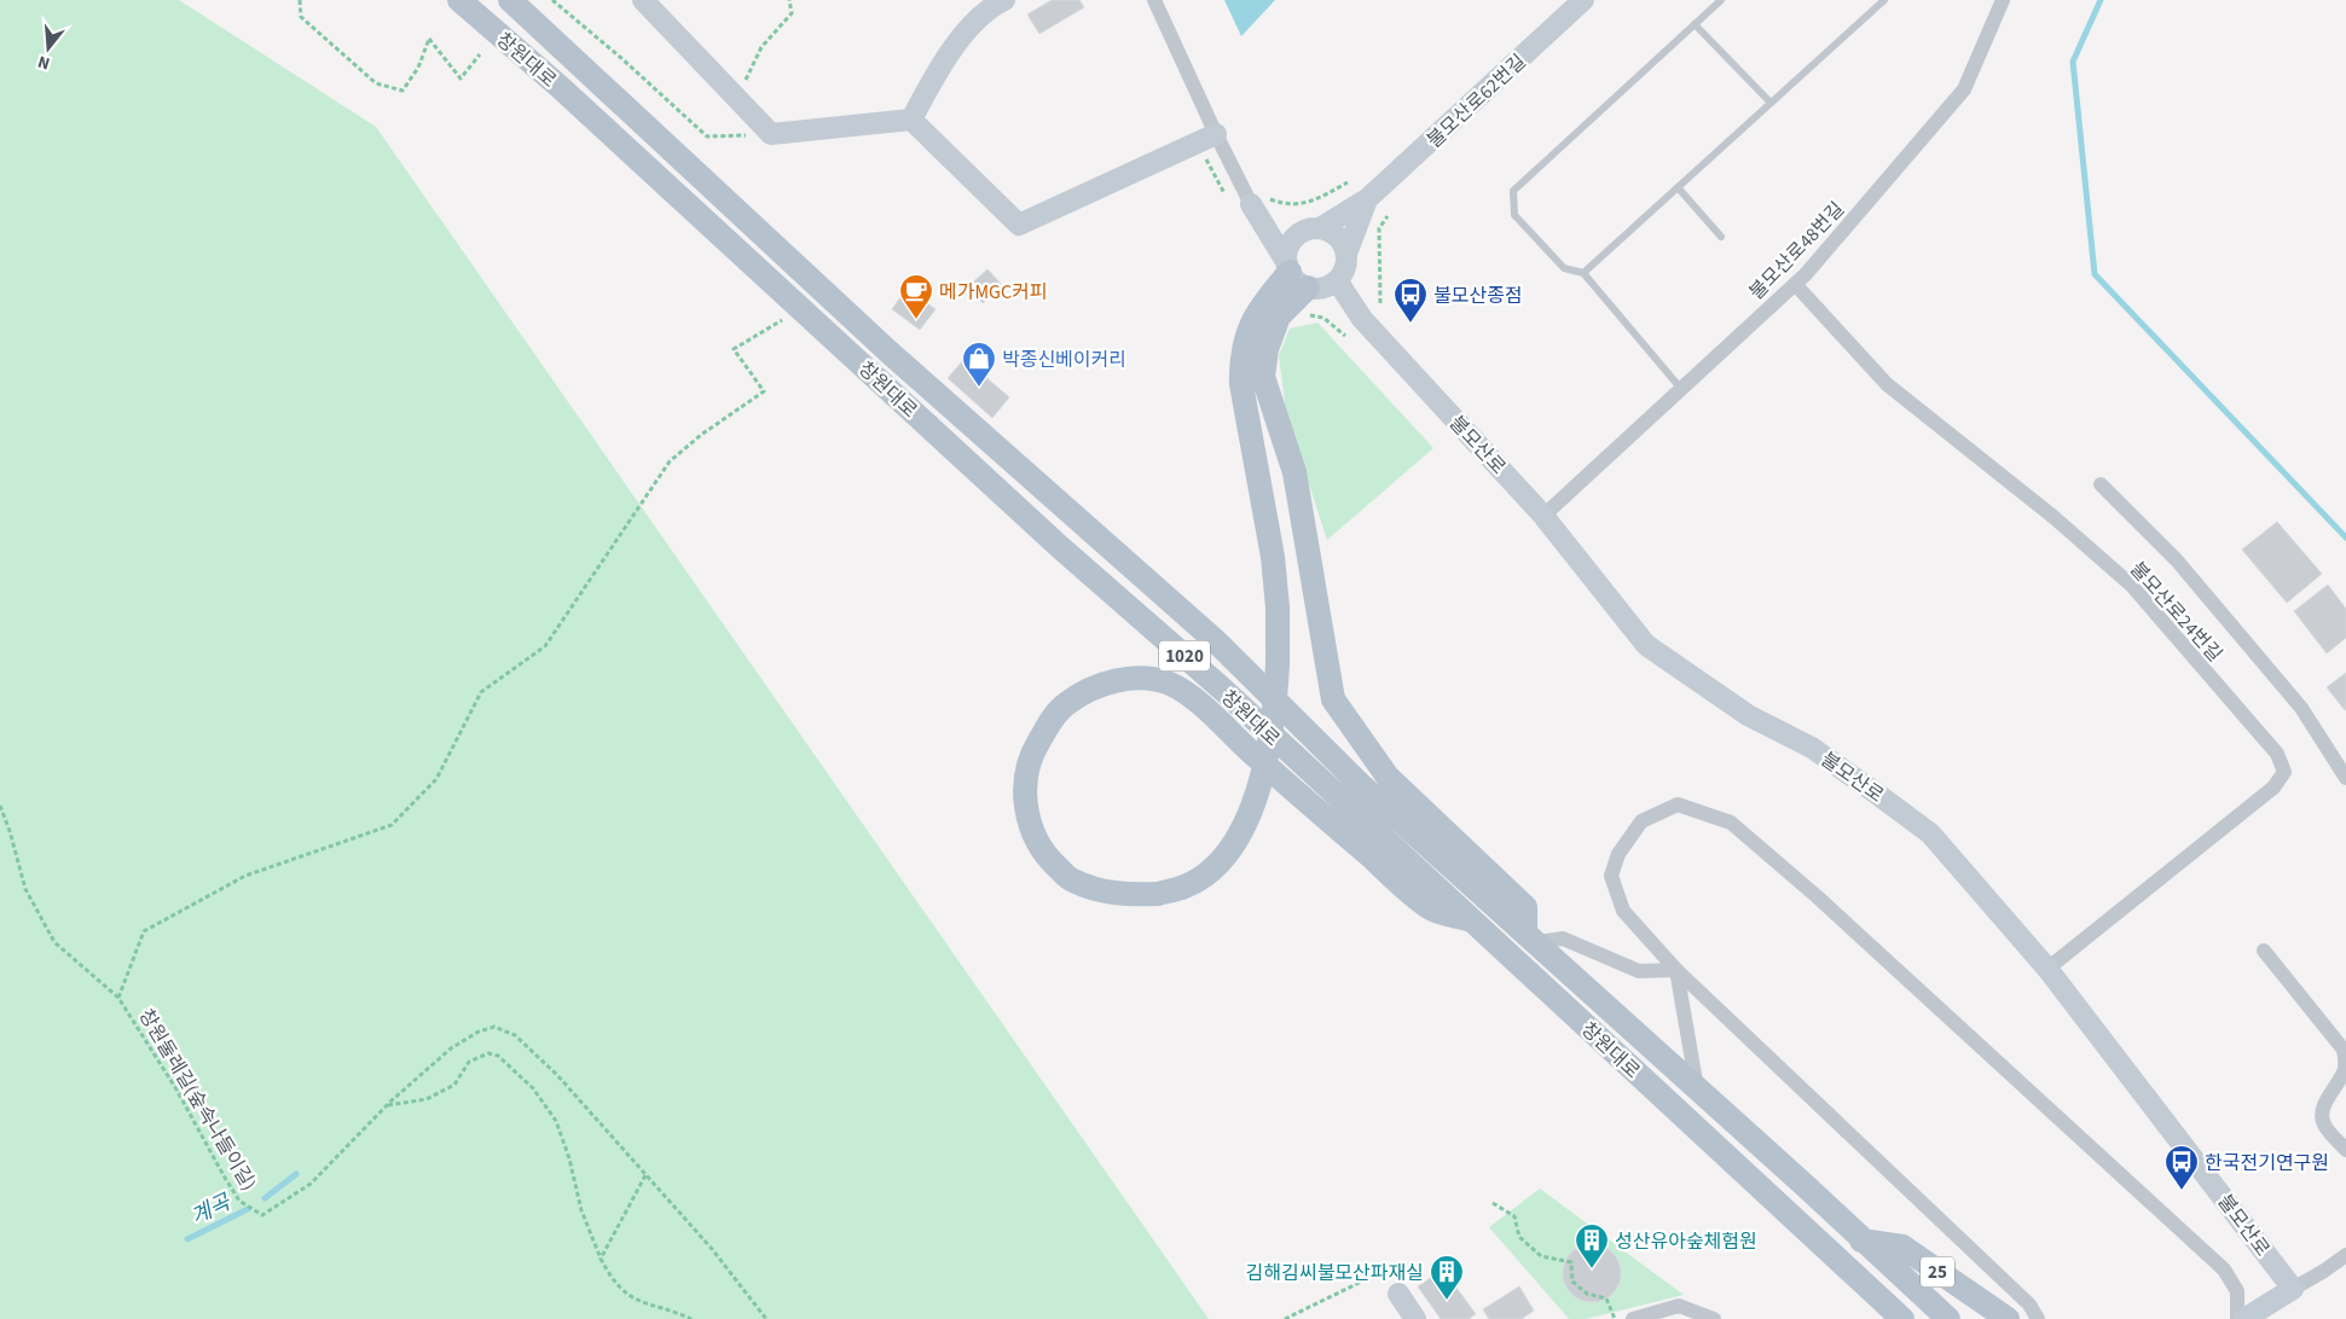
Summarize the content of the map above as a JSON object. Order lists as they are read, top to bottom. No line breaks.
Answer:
{"streets":{"main road":["창원대로","1020","25"],"street":["불모산로62번길","불모산로48번길","불모산로","불모산로24번길"],"path":["창원둘레길(숲속나들이길)"]},"crossings":[["창원대로","25"],["불모산로62번길","불모산로"],["불모산로48번길","불모산로"],["불모산로48번길","불모산로24번길"],["불모산로","불모산로24번길"]],"water":["계곡"],"places":{"cafe":["메가MGC커피"],"bus stop":["불모산종점","한국전기연구원"],"shop":["박종신베이커리"],"building":["성산유아숲체험원","김해김씨불모산파재실"]},"north":"bottom"}
